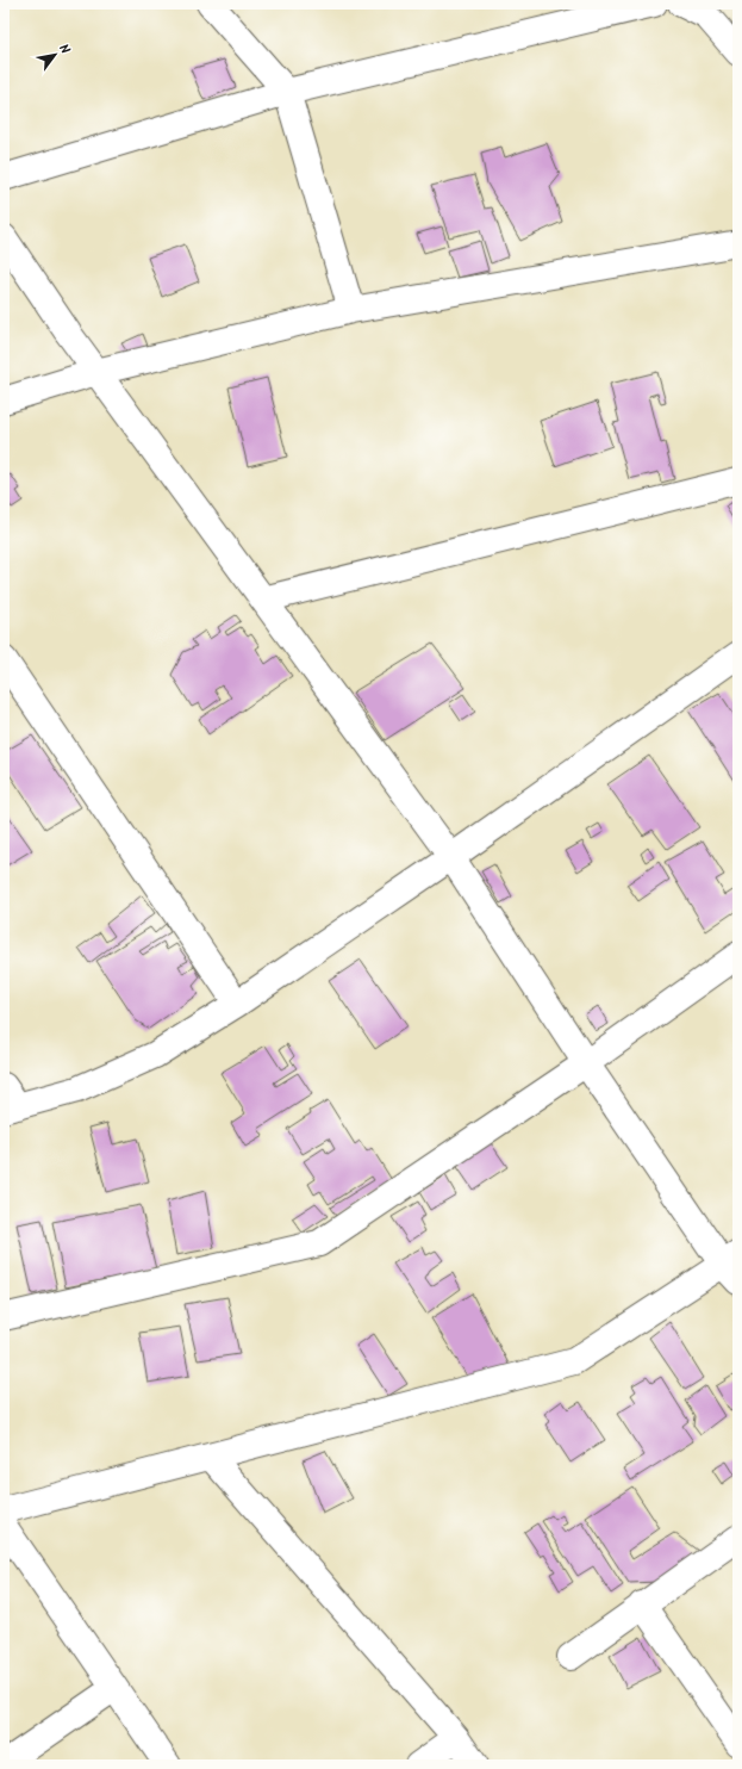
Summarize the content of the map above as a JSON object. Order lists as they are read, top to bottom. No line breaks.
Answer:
{"north":"top right"}
